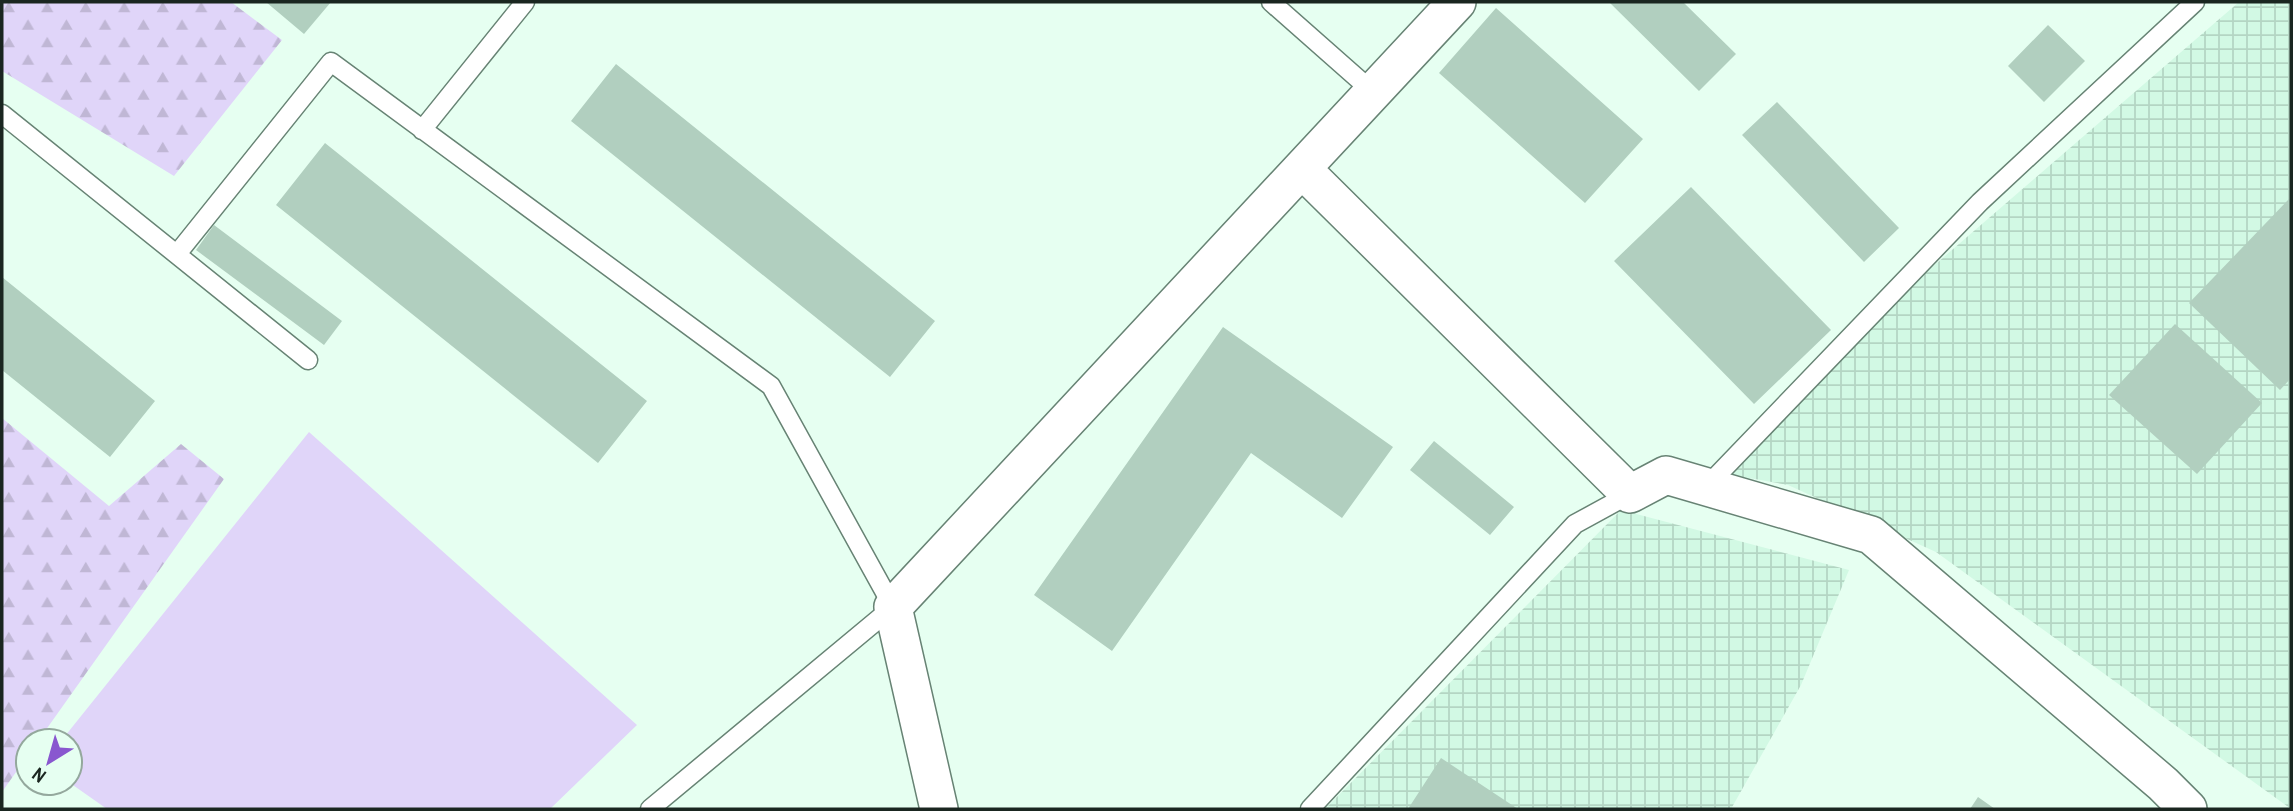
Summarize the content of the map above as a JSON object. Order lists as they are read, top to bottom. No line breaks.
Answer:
{"north":"bottom left"}
